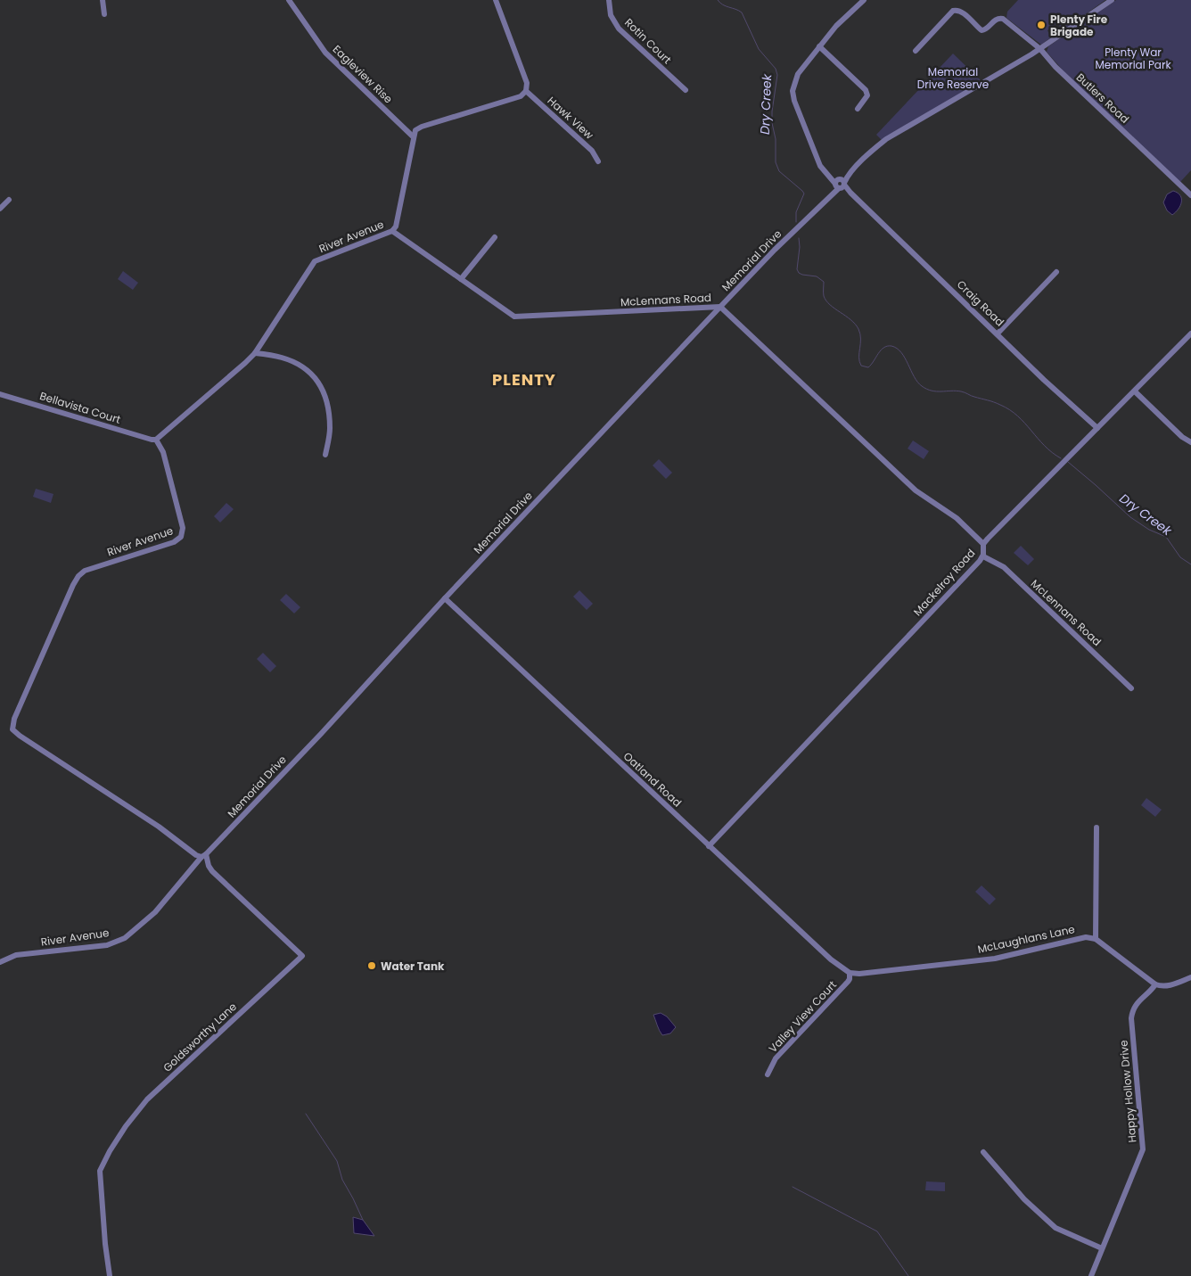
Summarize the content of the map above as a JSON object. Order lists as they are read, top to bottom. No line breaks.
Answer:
{"streets":{"street":["Rotin Court","Eagleview Rise","Butlers Road","Hawk View","River Avenue","Memorial Drive","McLennans Road","Craig Road","Bellavista Court","Mackelroy Road","Oatland Road","McLaughlans Lane","Valley View Court","Goldsworthy Lane","Happy Hollow Drive"]},"crossings":[["Eagleview Rise","River Avenue"],["Butlers Road","Memorial Drive"],["River Avenue","Memorial Drive"],["River Avenue","McLennans Road"],["River Avenue","Bellavista Court"],["River Avenue","Goldsworthy Lane"],["Memorial Drive","McLennans Road"],["Memorial Drive","Craig Road"],["Memorial Drive","Oatland Road"],["Memorial Drive","Goldsworthy Lane"],["McLennans Road","Mackelroy Road"],["Craig Road","Mackelroy Road"],["Mackelroy Road","Oatland Road"],["Oatland Road","McLaughlans Lane"],["Oatland Road","Valley View Court"],["McLaughlans Lane","Valley View Court"]],"districts":["PLENTY"],"water":["Dry Creek"],"parks":["Plenty War Memorial Park","Memorial Drive Reserve"],"places":["Plenty Fire Brigade","Water Tank"]}
